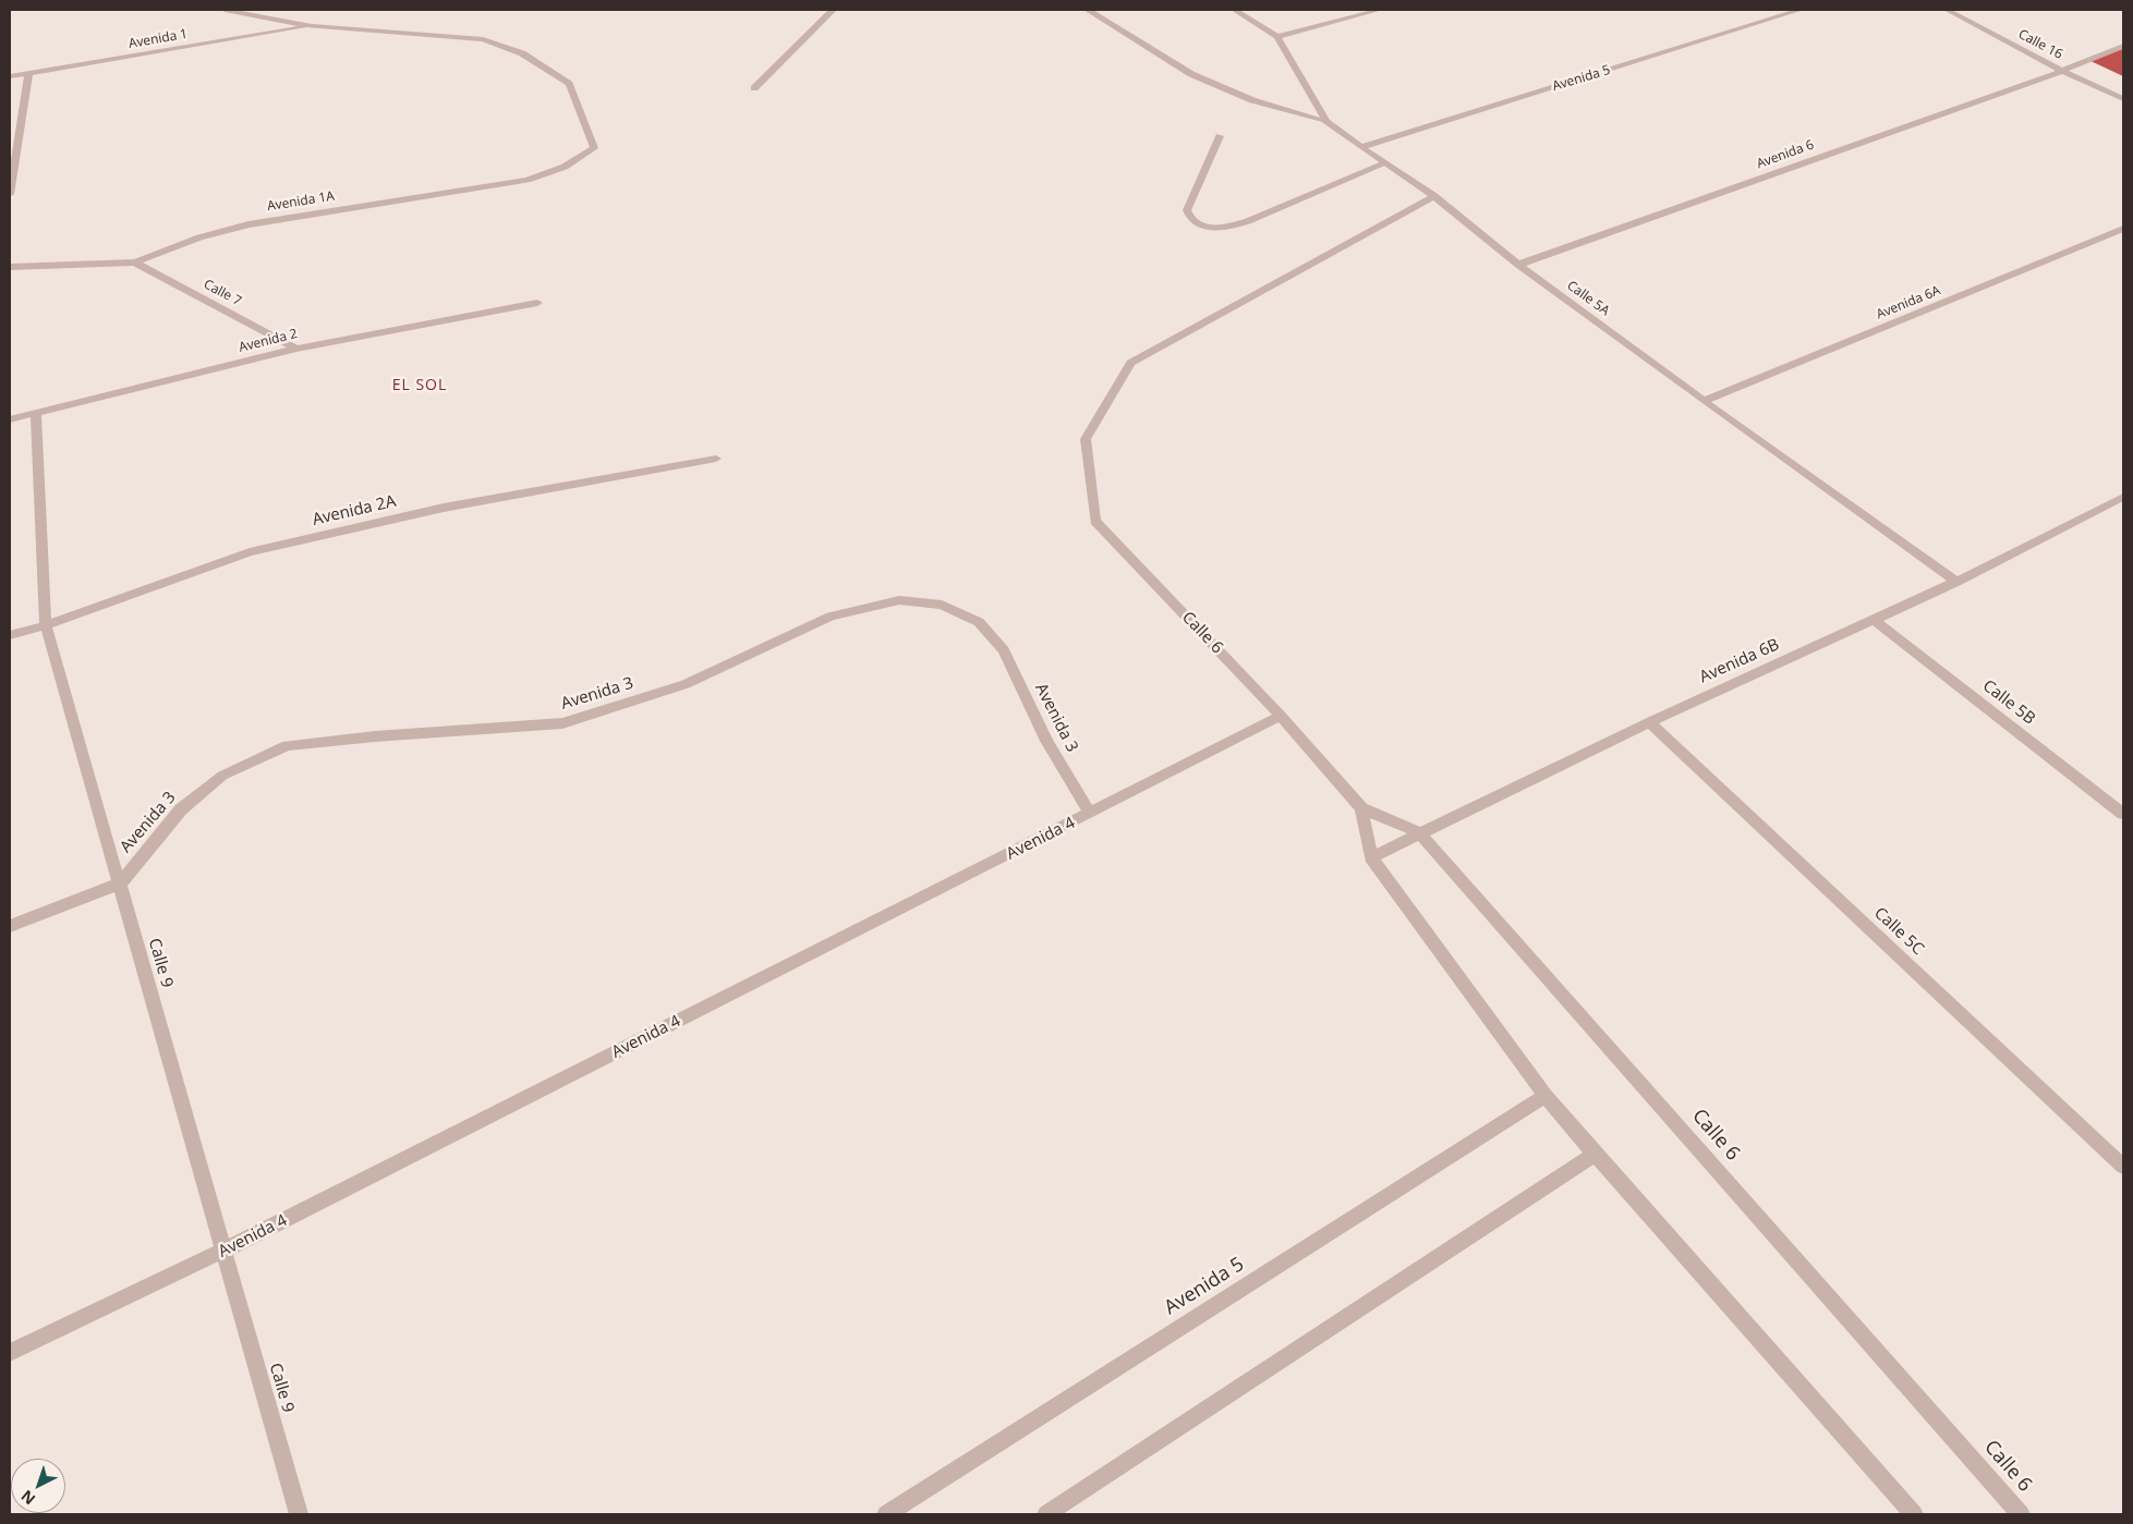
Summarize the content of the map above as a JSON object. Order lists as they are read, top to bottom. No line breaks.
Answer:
{"streets":{"street":["Avenida 1","Calle 16","Avenida 5","Avenida 6","Avenida 1A","Calle 7","Calle 5A","Avenida 6A","Avenida 2","Avenida 2A","Calle 6","Avenida 6B","Avenida 3","Calle 5B","Avenida 4","Calle 5C","Calle 9"]},"crossings":[["Avenida 1","Avenida 1A"],["Calle 16","Avenida 6"],["Avenida 5","Calle 5A"],["Avenida 5","Calle 6"],["Avenida 6","Calle 5A"],["Avenida 1A","Calle 7"],["Calle 7","Avenida 2"],["Calle 5A","Avenida 6A"],["Calle 5A","Calle 6"],["Calle 5A","Avenida 6B"],["Avenida 2","Calle 9"],["Avenida 2A","Calle 9"],["Calle 6","Avenida 6B"],["Calle 6","Avenida 4"],["Avenida 6B","Calle 5B"],["Avenida 6B","Calle 5C"],["Avenida 3","Avenida 4"],["Avenida 3","Calle 9"],["Avenida 4","Calle 9"]],"districts":["EL SOL"],"north":"bottom left"}
